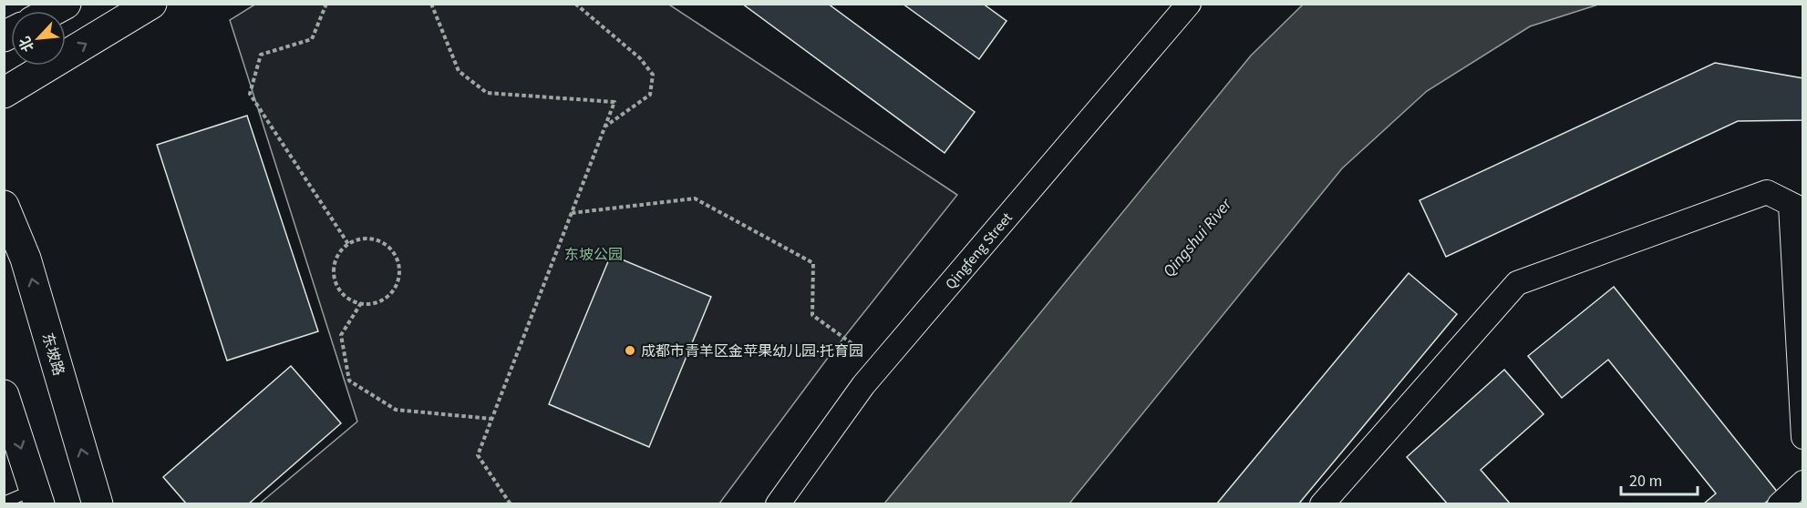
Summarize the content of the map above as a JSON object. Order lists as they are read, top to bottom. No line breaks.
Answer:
{"streets":{"main road":["东坡路"],"street":["Qingfeng Street"]},"water":["Qingshui River"],"parks":["东坡公园"],"places":["成都市青羊区金苹果幼儿园·托育园"],"scale_bar":"20 m","north":"bottom left"}
